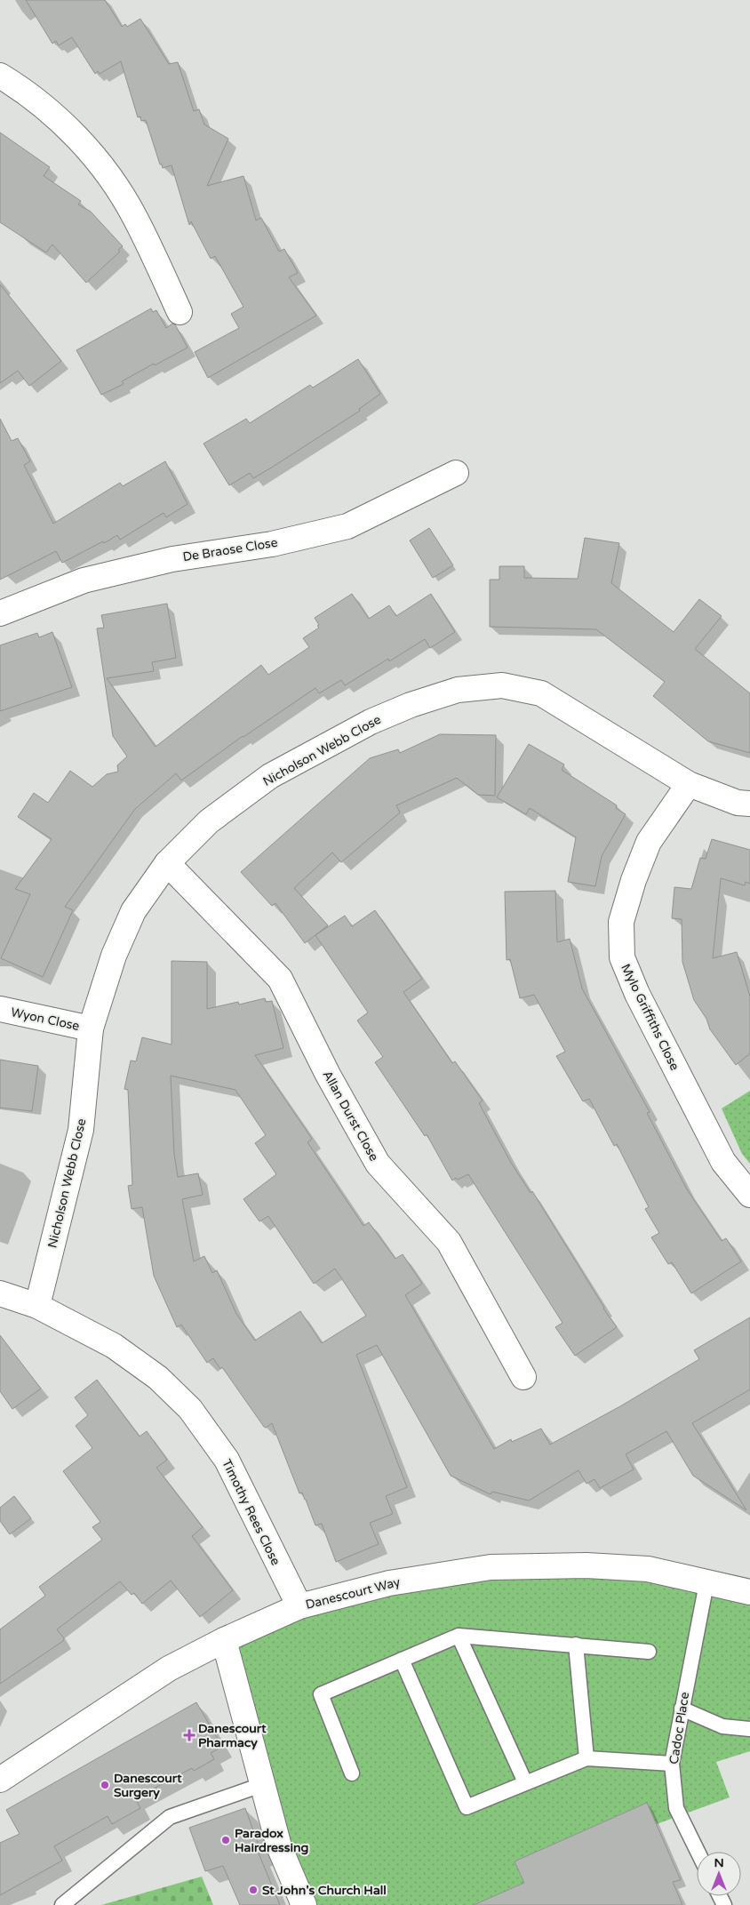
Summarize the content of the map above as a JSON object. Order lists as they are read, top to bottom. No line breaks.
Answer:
{"streets":{"street":["De Braose Close","Nicholson Webb Close","Mylo Griffiths Close","Wyon Close","Allan Durst Close","Timothy Rees Close","Danescourt Way"],"lane":["Cadoc Place"]},"crossings":[["Nicholson Webb Close","Mylo Griffiths Close"],["Nicholson Webb Close","Wyon Close"],["Nicholson Webb Close","Allan Durst Close"],["Nicholson Webb Close","Timothy Rees Close"],["Timothy Rees Close","Danescourt Way"],["Danescourt Way","Cadoc Place"]],"places":{"health":["Danescourt Pharmacy"],"other":["Danescourt Surgery","Paradox Hairdressing","St John's Church Hall"]},"north":"top"}
